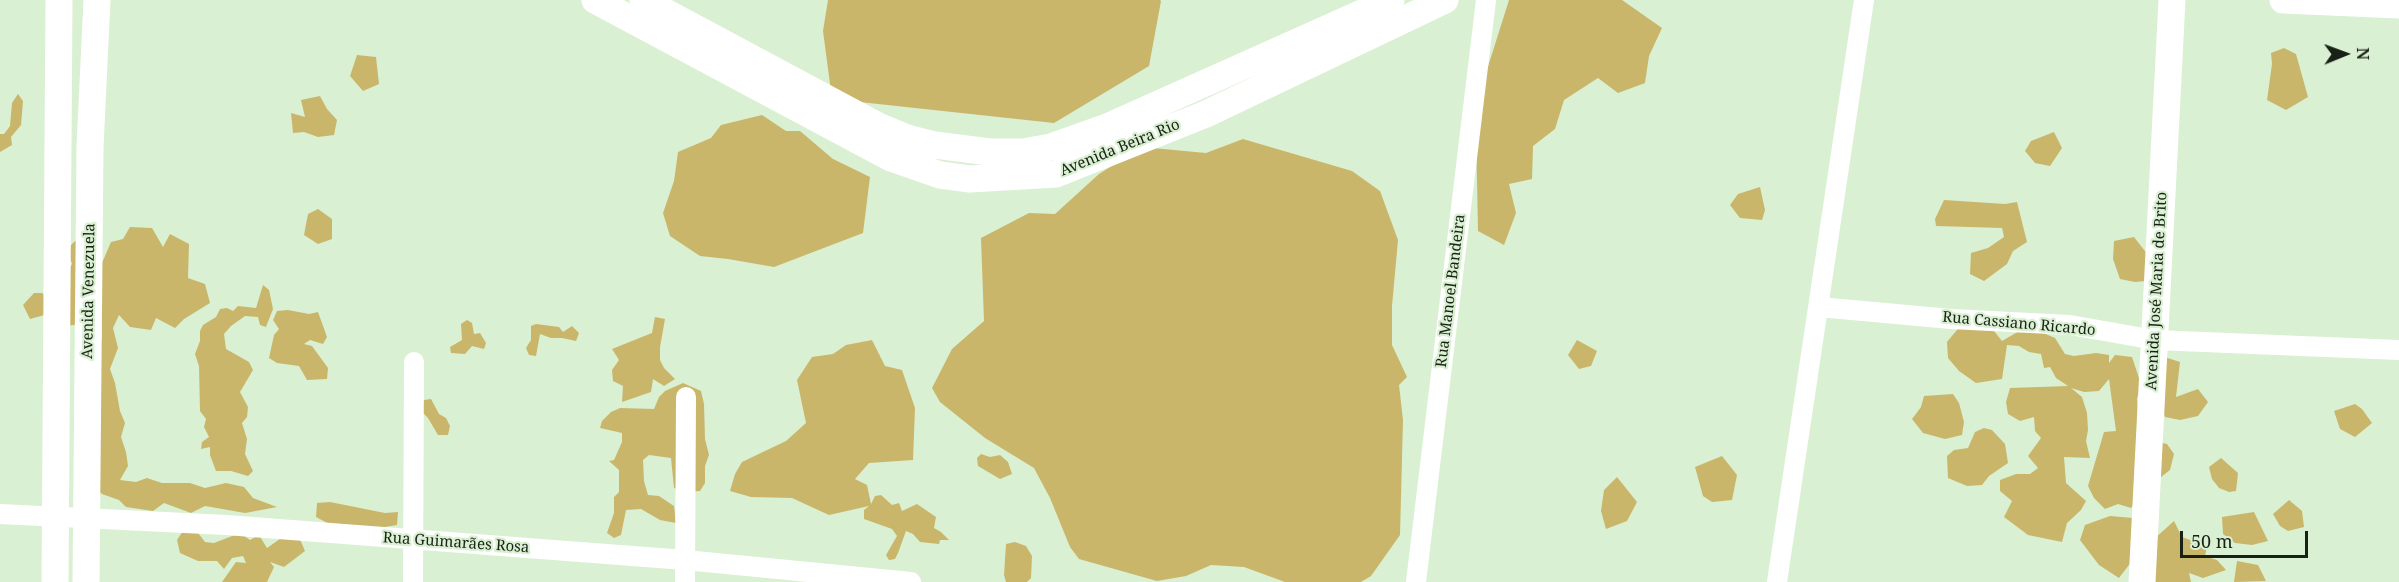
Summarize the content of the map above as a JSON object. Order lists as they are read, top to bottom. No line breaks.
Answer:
{"streets":{"main road":["Avenida Beira Rio","Avenida Venezuela","Avenida José Maria de Brito"],"street":["Rua Manoel Bandeira","Rua Cassiano Ricardo","Rua Guimarães Rosa"]},"crossings":[["Avenida Venezuela","Rua Guimarães Rosa"],["Avenida José Maria de Brito","Rua Cassiano Ricardo"]],"scale_bar":"50 m","north":"right"}
